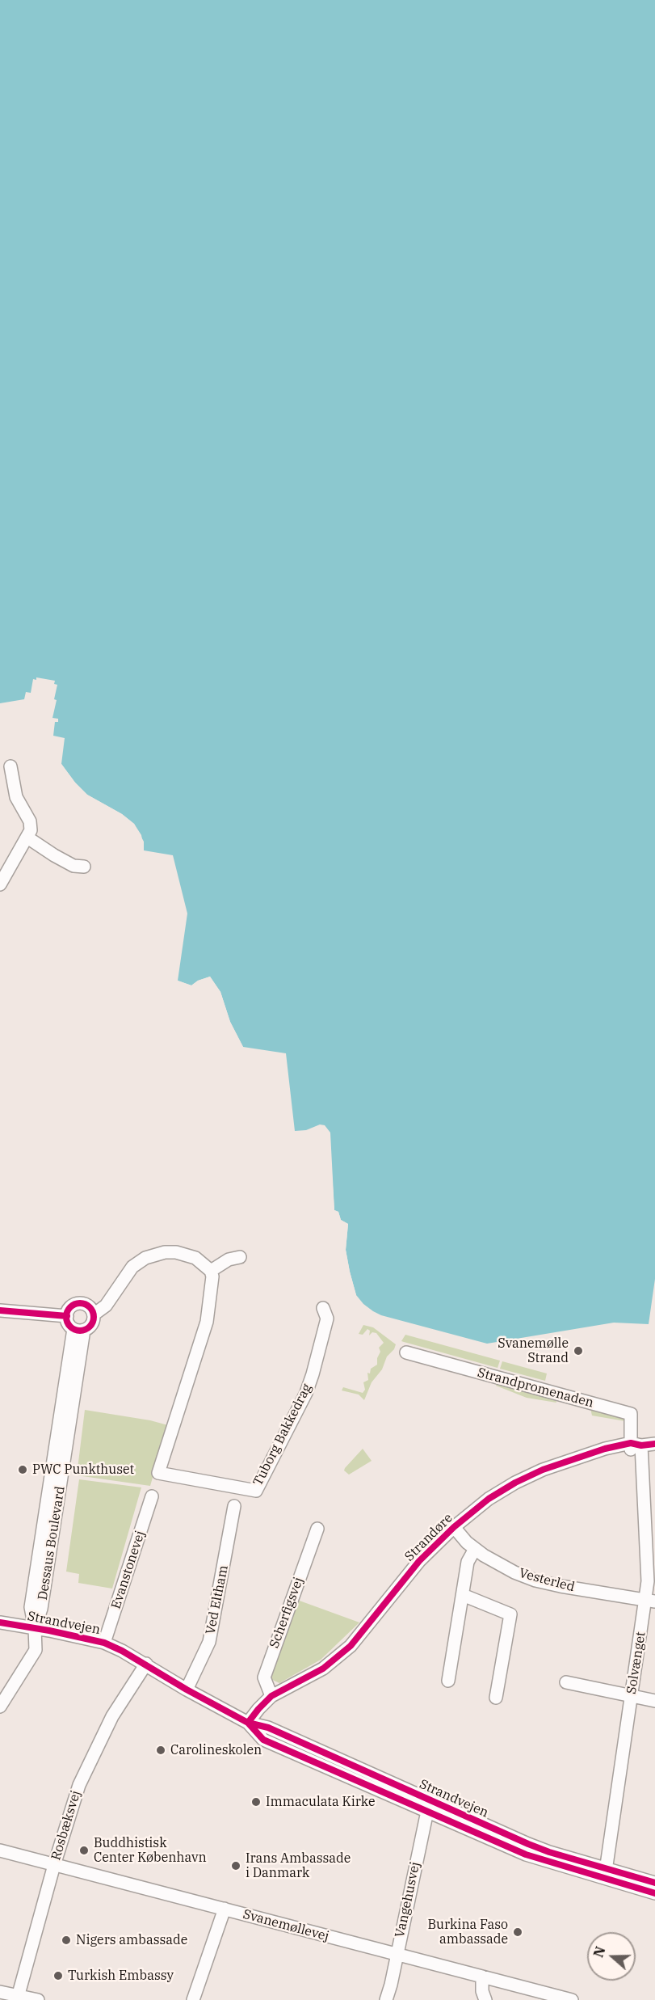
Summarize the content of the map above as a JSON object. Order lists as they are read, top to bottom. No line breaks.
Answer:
{"streets":{"street":["Strandpromenaden","Tuborg Bakkedrag","Strandøre","Dessaus Boulevard","Evanstonevej","Vesterled","Ved Eltham","Scherfigsvej","Strandvejen","Solvænget","Rosbæksvej","Vangehusvej","Svanemøllevej"]},"crossings":[["Strandpromenaden","Strandøre"],["Strandpromenaden","Solvænget"],["Strandøre","Vesterled"],["Strandøre","Scherfigsvej"],["Strandøre","Strandvejen"],["Strandøre","Solvænget"],["Dessaus Boulevard","Strandvejen"],["Evanstonevej","Strandvejen"],["Vesterled","Solvænget"],["Ved Eltham","Strandvejen"],["Strandvejen","Solvænget"],["Strandvejen","Rosbæksvej"],["Strandvejen","Vangehusvej"],["Rosbæksvej","Svanemøllevej"],["Vangehusvej","Svanemøllevej"]],"places":["Svanemølle Strand","PWC Punkthuset","Carolineskolen","Immaculata Kirke","Buddhistisk Center København","Irans Ambassade i Danmark","Burkina Faso ambassade","Nigers ambassade","Turkish Embassy"],"north":"left"}
